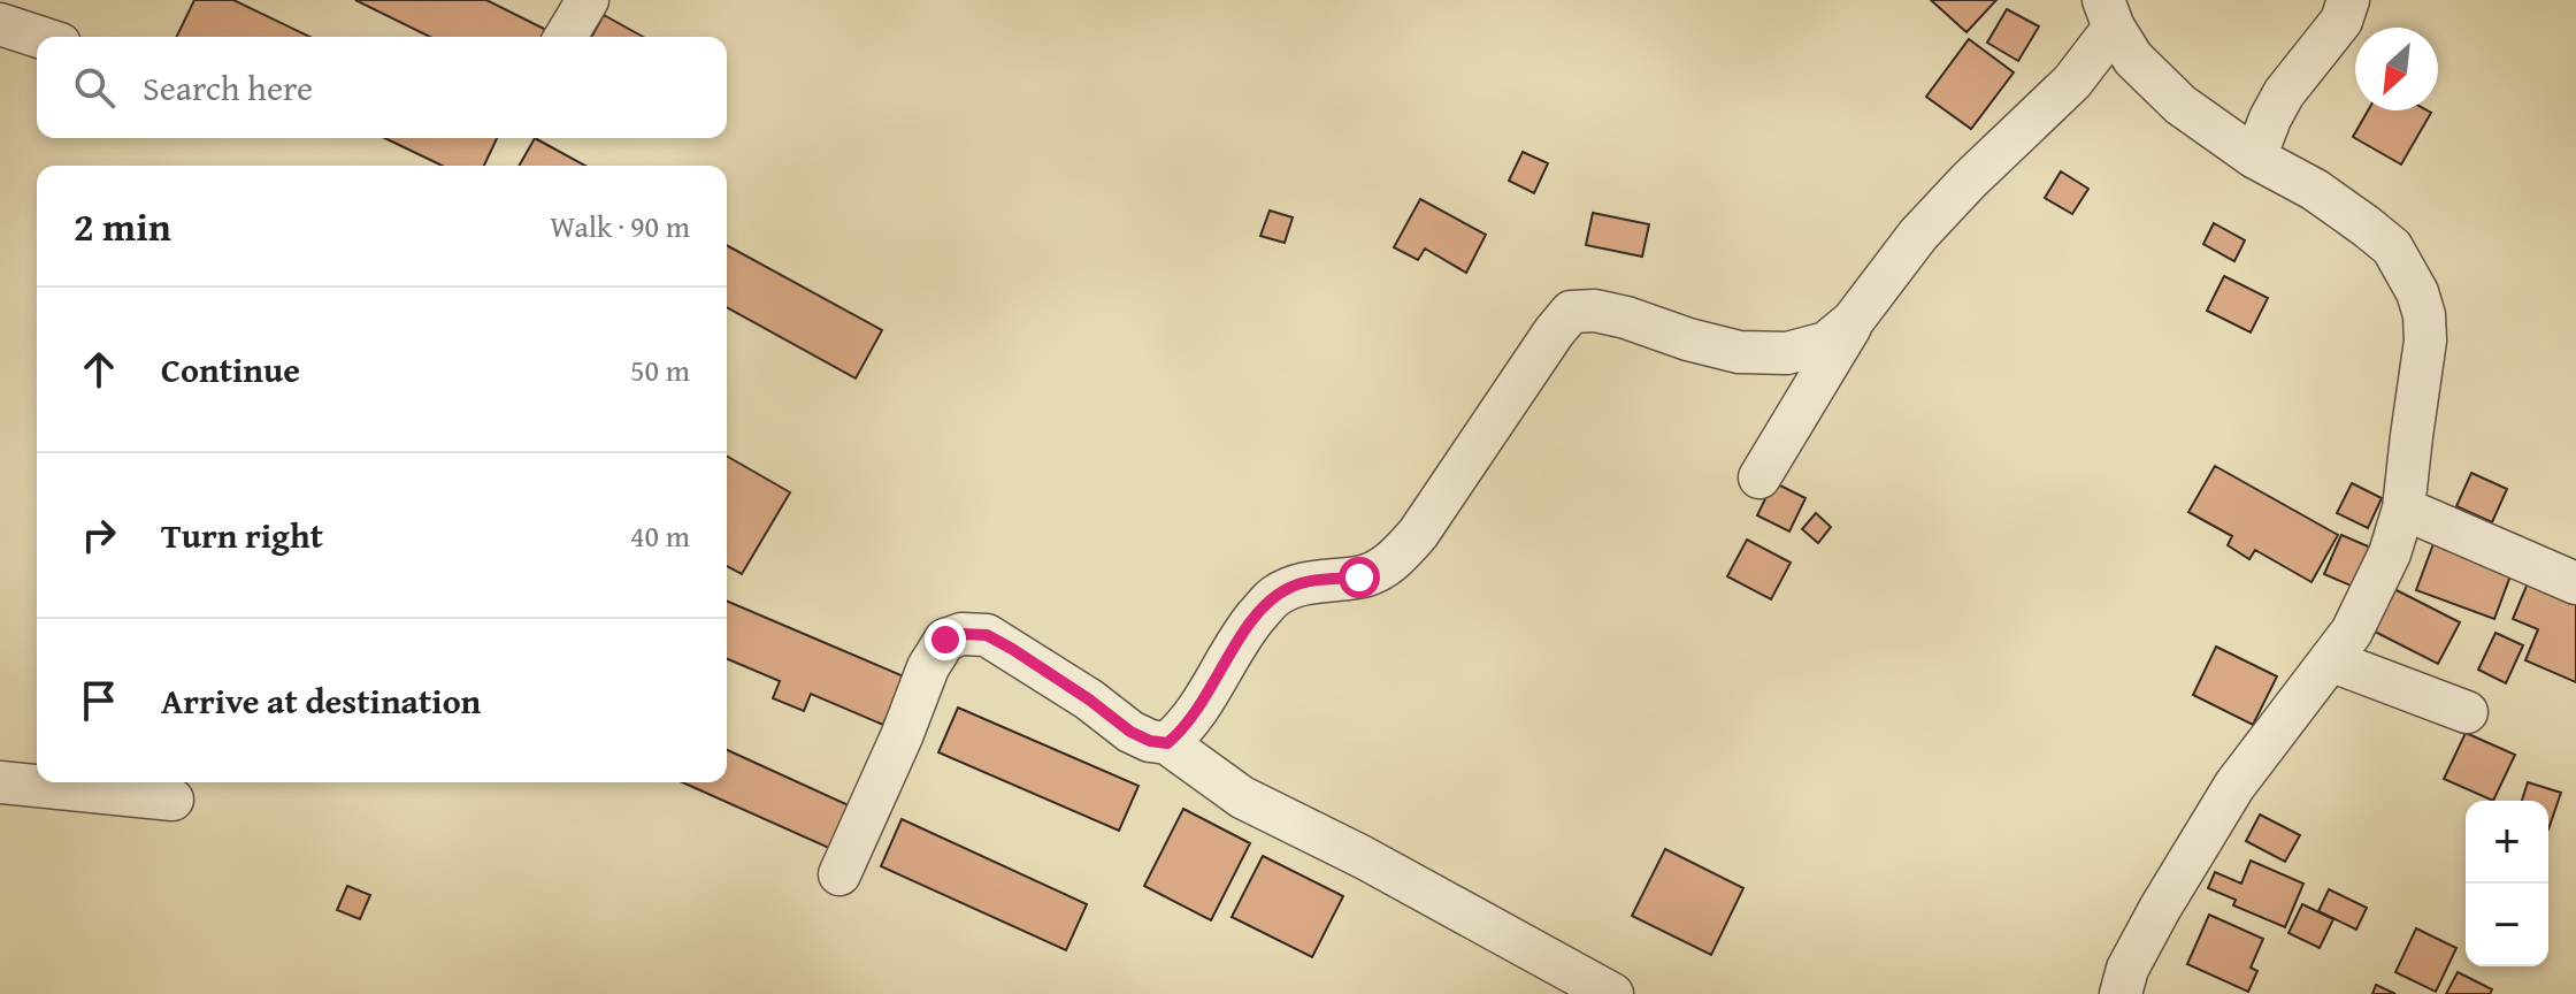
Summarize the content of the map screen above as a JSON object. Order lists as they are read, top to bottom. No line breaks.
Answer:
{"north":"bottom left","page":{"search":"Search here","heading":["2 min","Walk · 90 m"],"list":[["Continue","50 m"],["Turn right","40 m"],"Arrive at destination"],"map_buttons":["+","−"]}}
